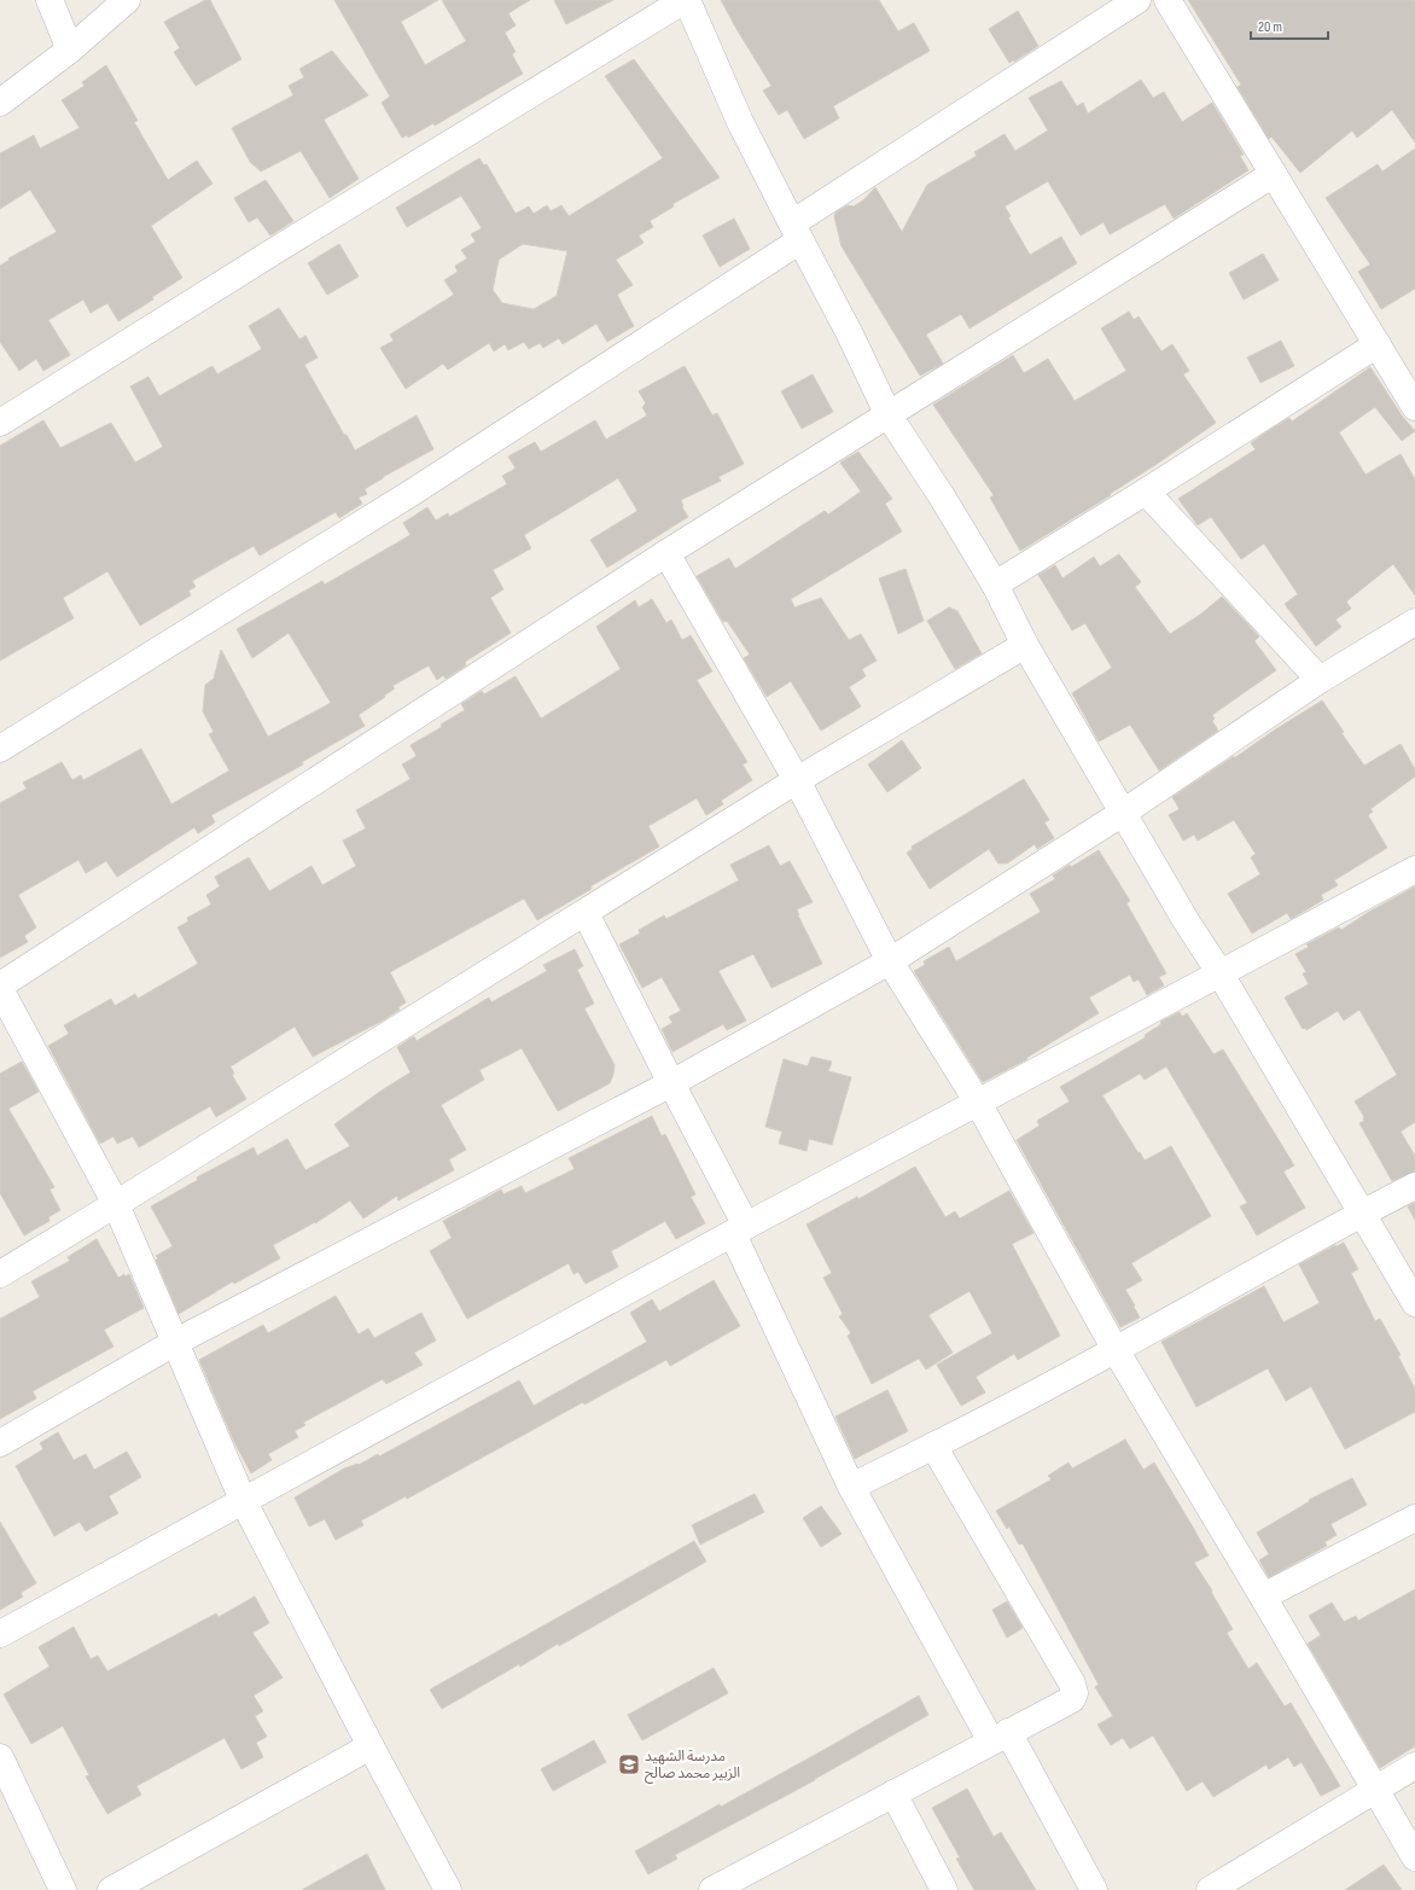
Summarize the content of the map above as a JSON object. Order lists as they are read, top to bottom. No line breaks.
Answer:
{"places":{"school or university":["مدرسة الشهيد الزبير محمد صالح"]},"scale_bar":"20 m"}
